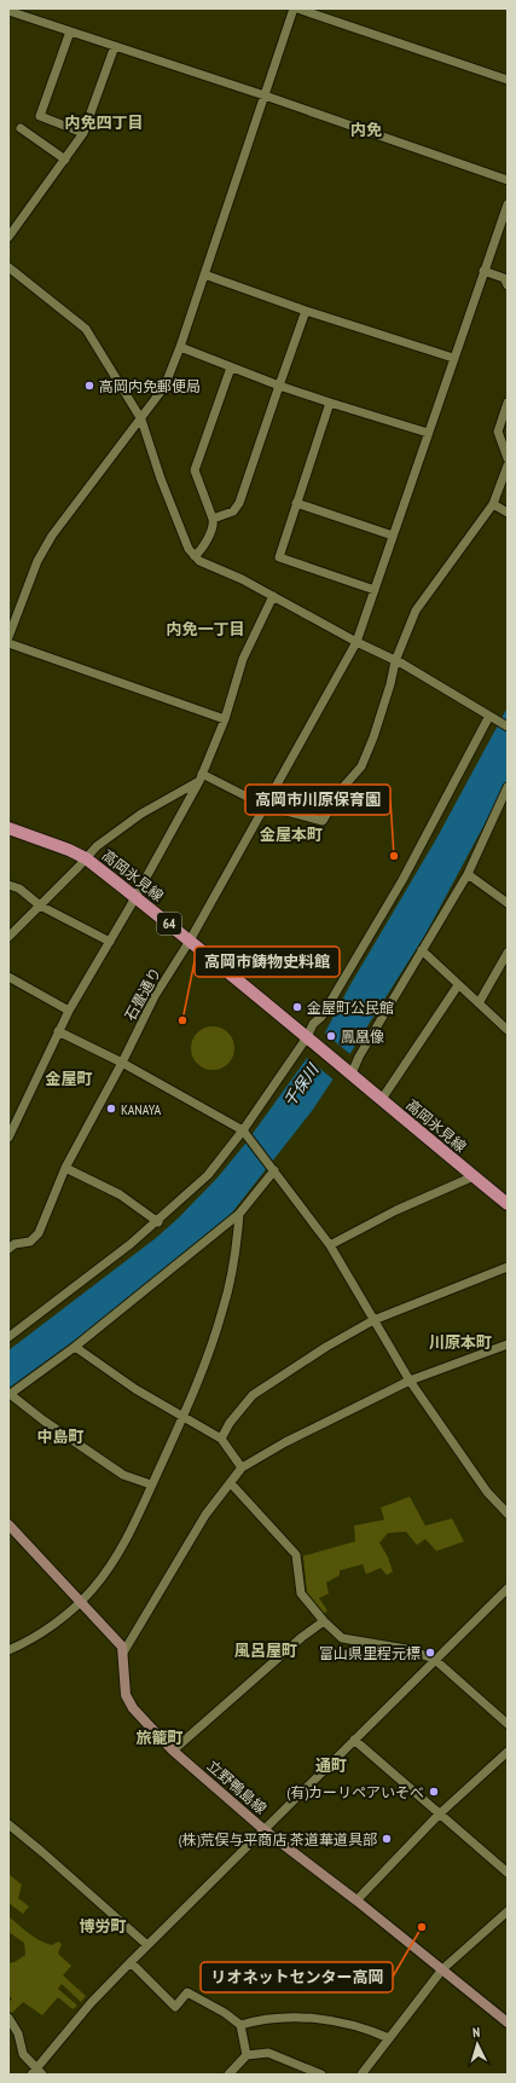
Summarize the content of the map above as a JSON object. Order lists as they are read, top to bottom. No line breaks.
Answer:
{"streets":{"main road":["高岡氷見線","64","立野鴨島線"],"street":["石畳通り"]},"crossings":[["高岡氷見線","64"],["高岡氷見線","石畳通り"]],"districts":["内免四丁目","内免","内免一丁目","金屋本町","金屋町","川原本町","中島町","風呂屋町","旅籠町","通町","博労町"],"water":["千保川"],"places":["高岡内免郵便局","高岡市川原保育園","金屋町公民館","高岡市鋳物史料館","鳳凰像","KANAYA","富山県里程元標","(有)カーリペアいそべ","(株)荒俣与平商店 茶道華道具部","リオネットセンター高岡"],"north":"top"}
